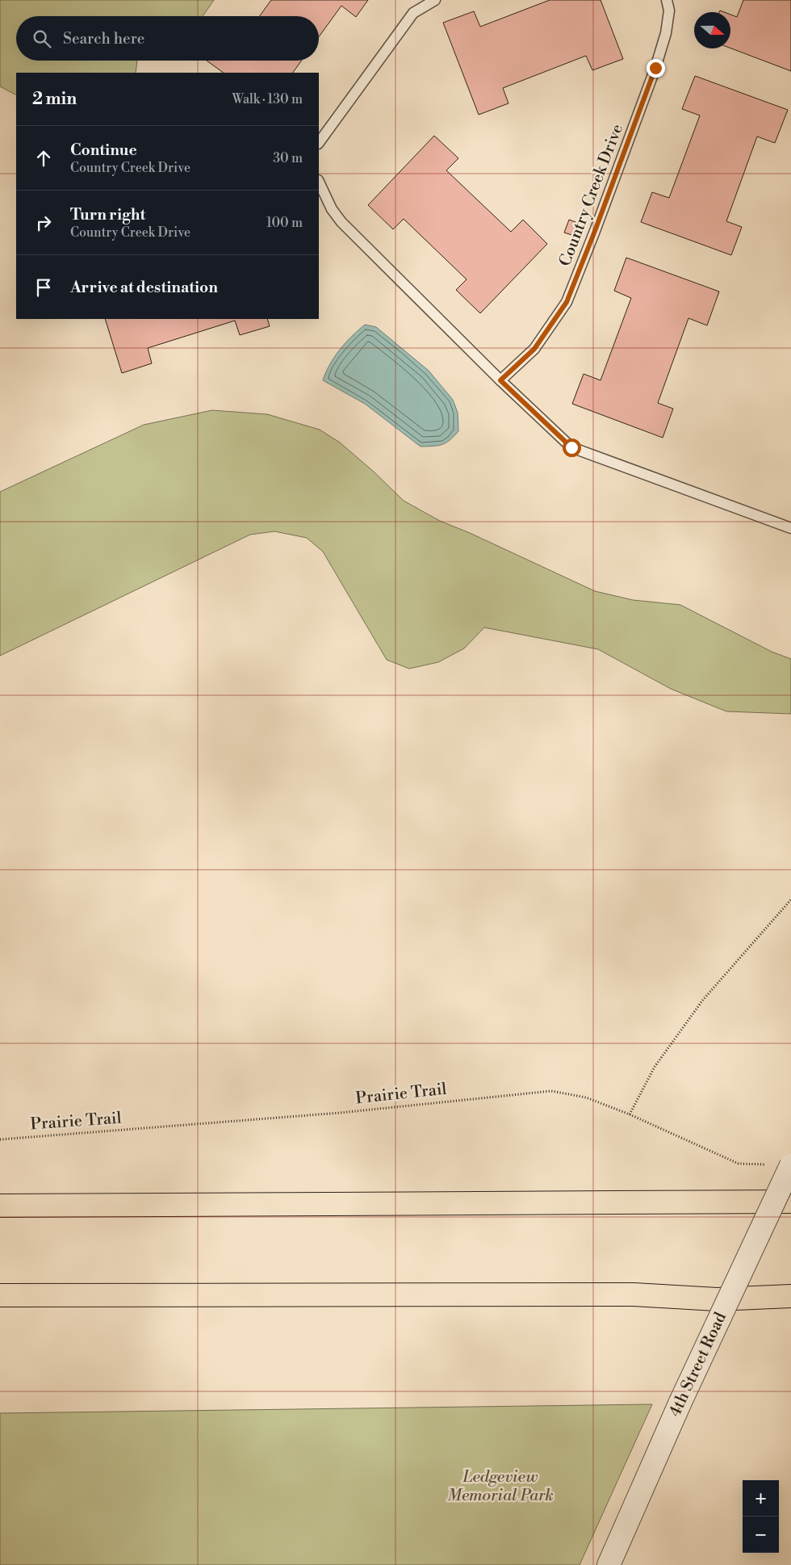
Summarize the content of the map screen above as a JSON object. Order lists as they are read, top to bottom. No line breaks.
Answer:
{"streets":{"street":["4th Street Road"],"lane":["Country Creek Drive"],"path":["Prairie Trail"]},"parks":["Ledgeview Memorial Park"],"north":"right","page":{"search":"Search here","heading":["2 min","Walk · 130 m"],"list":[["Continue","Country Creek Drive","30 m"],["Turn right","Country Creek Drive","100 m"],"Arrive at destination"],"map_buttons":["+","−"]}}
